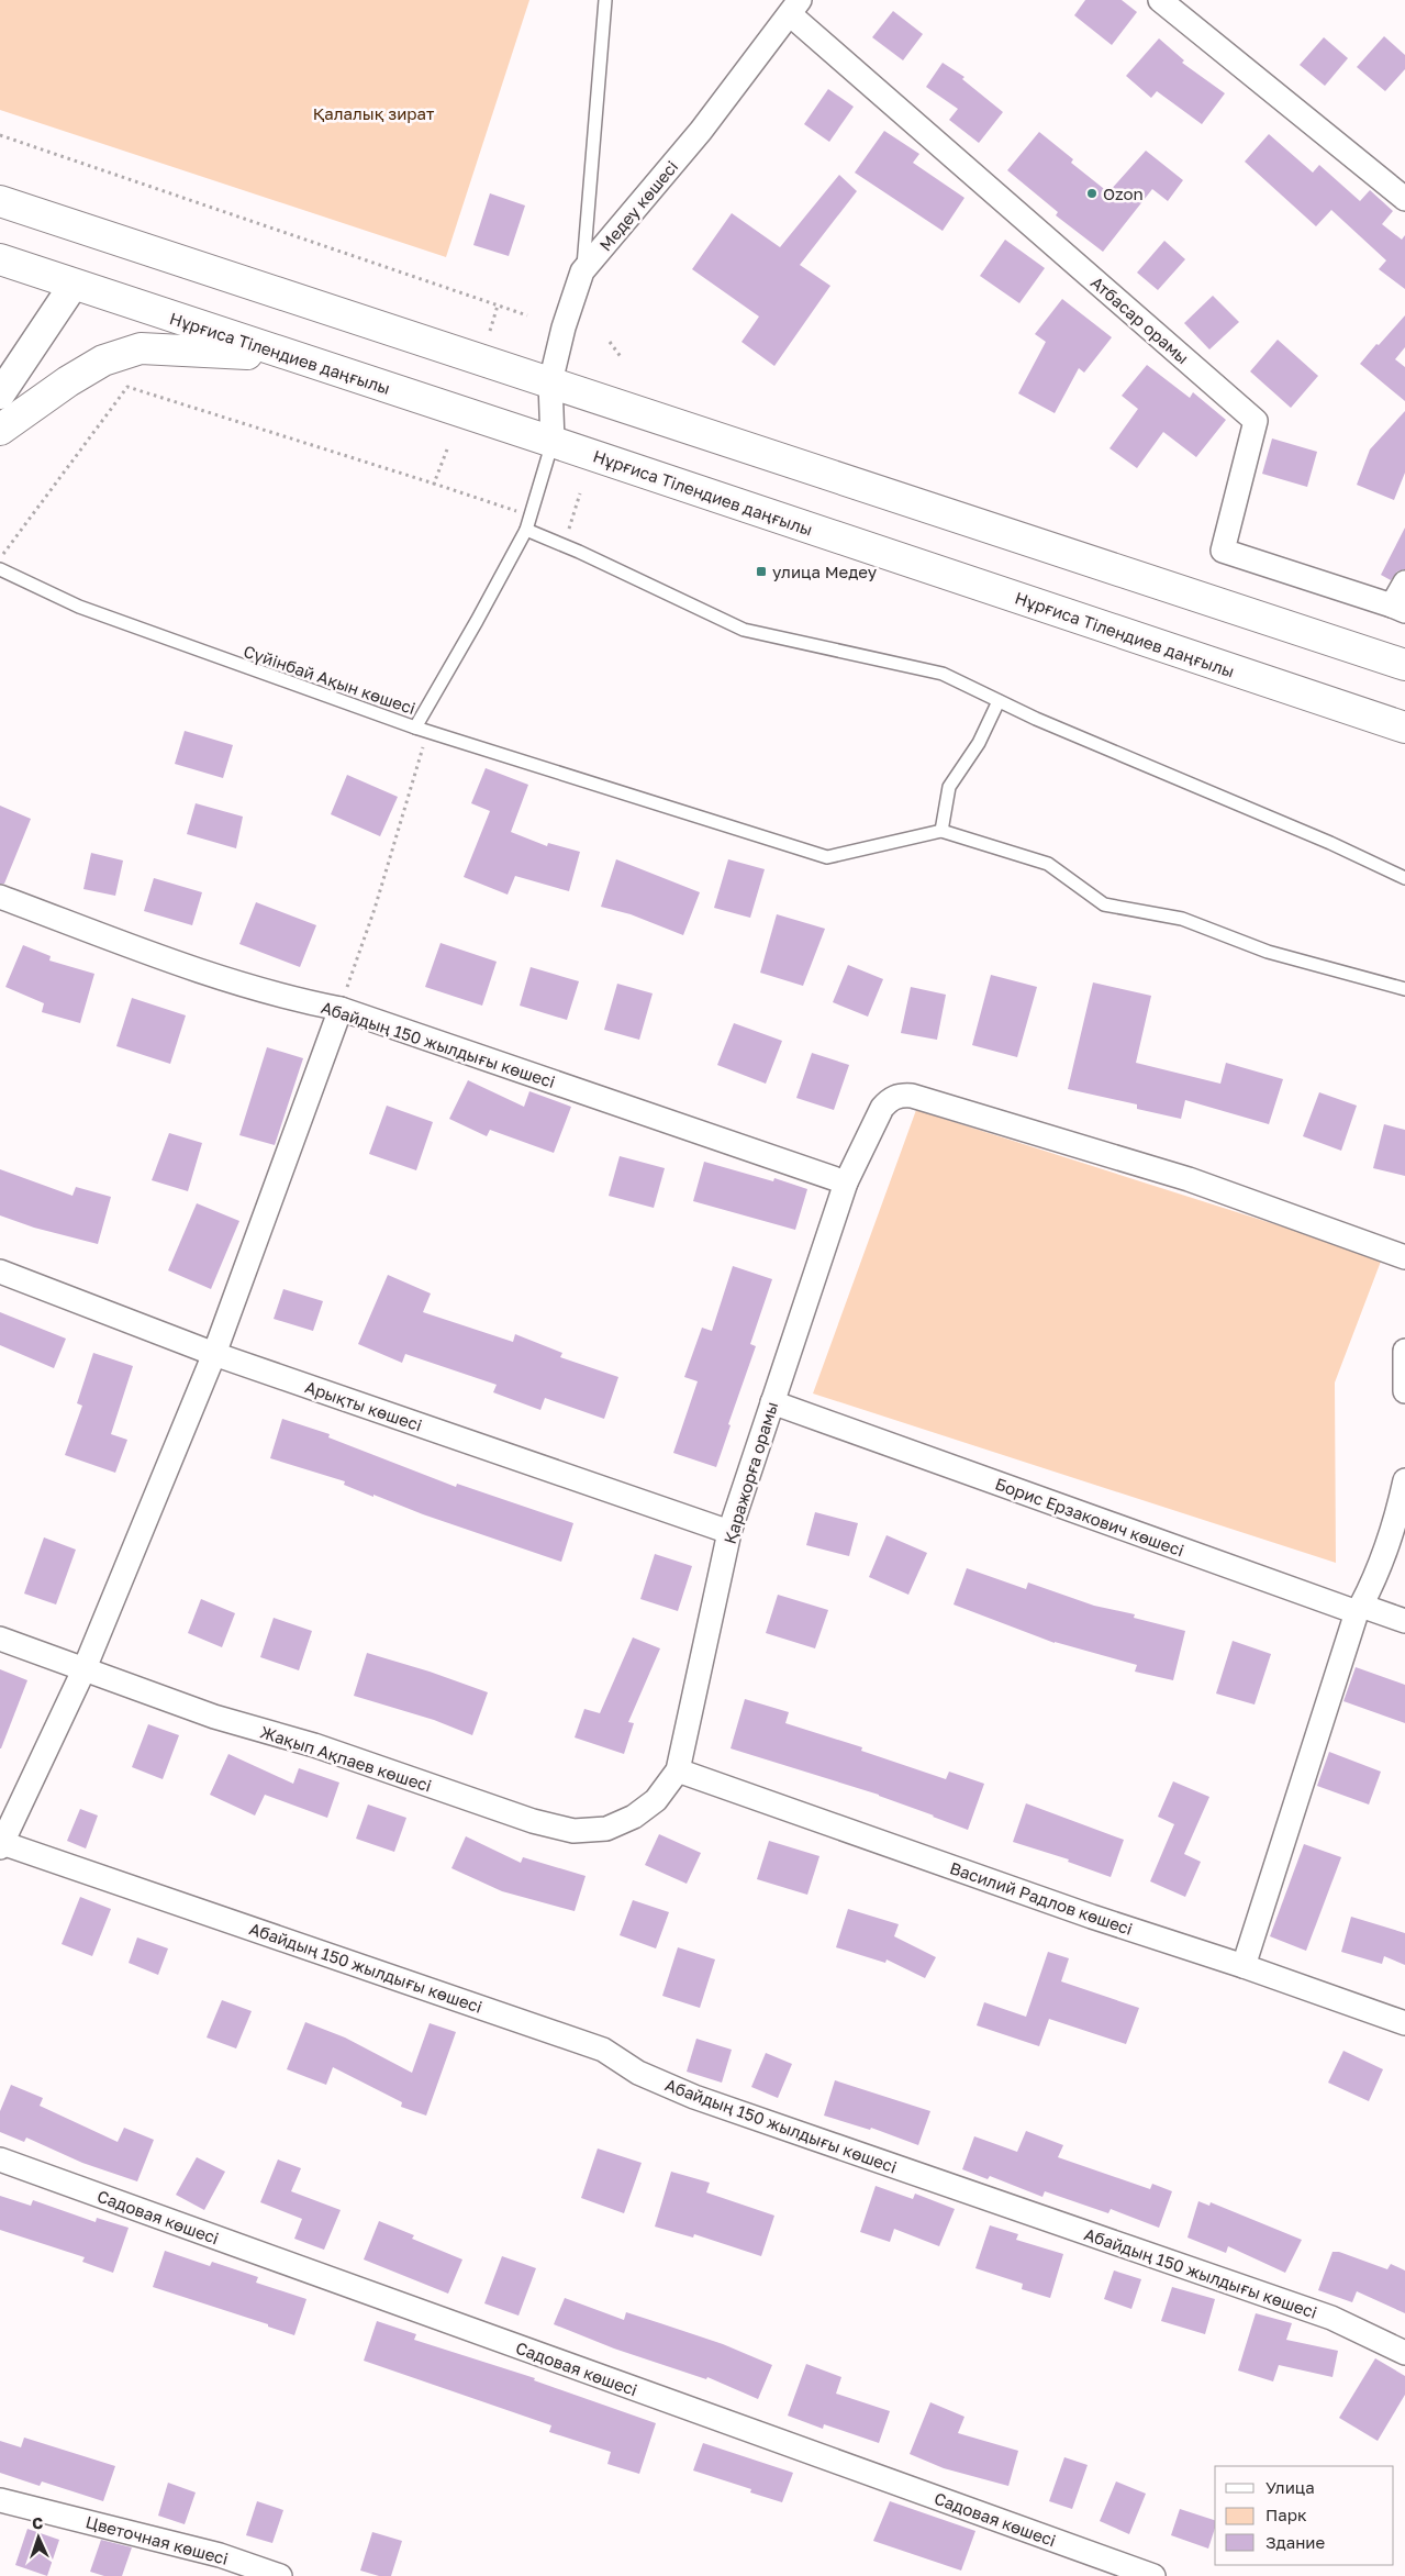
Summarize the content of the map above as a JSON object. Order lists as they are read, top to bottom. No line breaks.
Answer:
{"streets":{"main road":["Нұрғиса Тілендиев даңғылы"],"street":["Медеу көшесі","Атбасар орамы","Абайдың 150 жылдығы көшесі","Арықты көшесі","Қаражорға орамы","Борис Ерзакович көшесі","Жақып Ақпаев көшесі","Василий Радлов көшесі","Садовая көшесі","Цветочная көшесі"],"lane":["Сүйінбай Ақын көшесі"]},"crossings":[["Медеу көшесі","Атбасар орамы"],["Медеу көшесі","Нұрғиса Тілендиев даңғылы"],["Медеу көшесі","Сүйінбай Ақын көшесі"],["Нұрғиса Тілендиев даңғылы","Сүйінбай Ақын көшесі"],["Абайдың 150 жылдығы көшесі","Қаражорға орамы"],["Арықты көшесі","Қаражорға орамы"],["Қаражорға орамы","Борис Ерзакович көшесі"],["Қаражорға орамы","Жақып Ақпаев көшесі"],["Қаражорға орамы","Василий Радлов көшесі"],["Жақып Ақпаев көшесі","Василий Радлов көшесі"]],"parks":["Қалалық зират"],"places":{"other":["Ozon"],"transit":["улица Медеу"]},"legend":["Улица","Парк","Здание"],"north":"top"}
